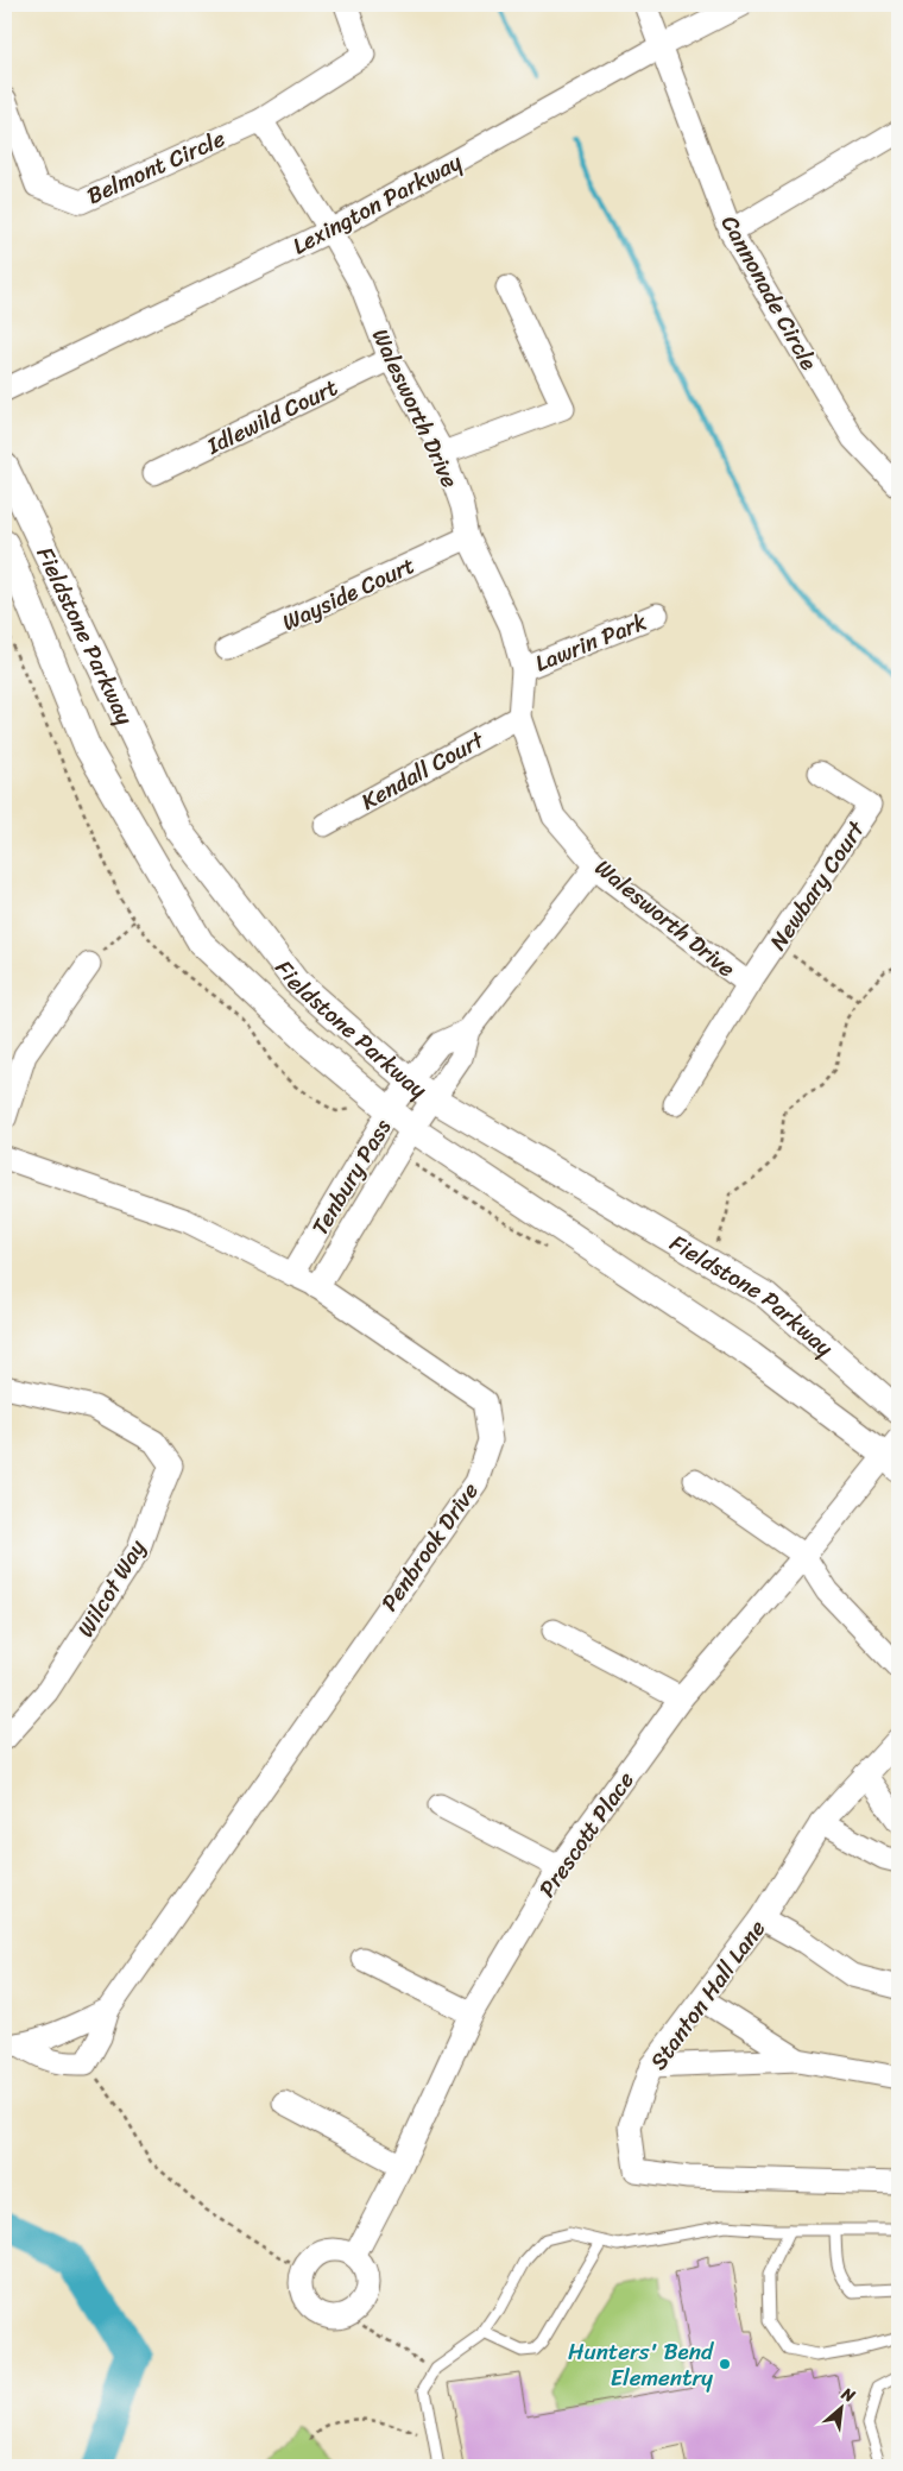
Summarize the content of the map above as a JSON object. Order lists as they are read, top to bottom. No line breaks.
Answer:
{"streets":{"street":["Belmont Circle","Lexington Parkway","Cannonade Circle","Walesworth Drive","Idlewild Court","Wayside Court","Fieldstone Parkway","Lawrin Park","Kendall Court","Newbary Court","Tenbury Pass","Penbrook Drive","Wilcot Way","Prescott Place","Stanton Hall Lane"]},"crossings":[["Lexington Parkway","Cannonade Circle"],["Lexington Parkway","Walesworth Drive"],["Walesworth Drive","Idlewild Court"],["Walesworth Drive","Wayside Court"],["Walesworth Drive","Lawrin Park"],["Walesworth Drive","Kendall Court"],["Walesworth Drive","Newbary Court"],["Fieldstone Parkway","Tenbury Pass"],["Fieldstone Parkway","Prescott Place"],["Tenbury Pass","Penbrook Drive"]],"places":["Hunters' Bend Elementry"],"north":"top right"}
